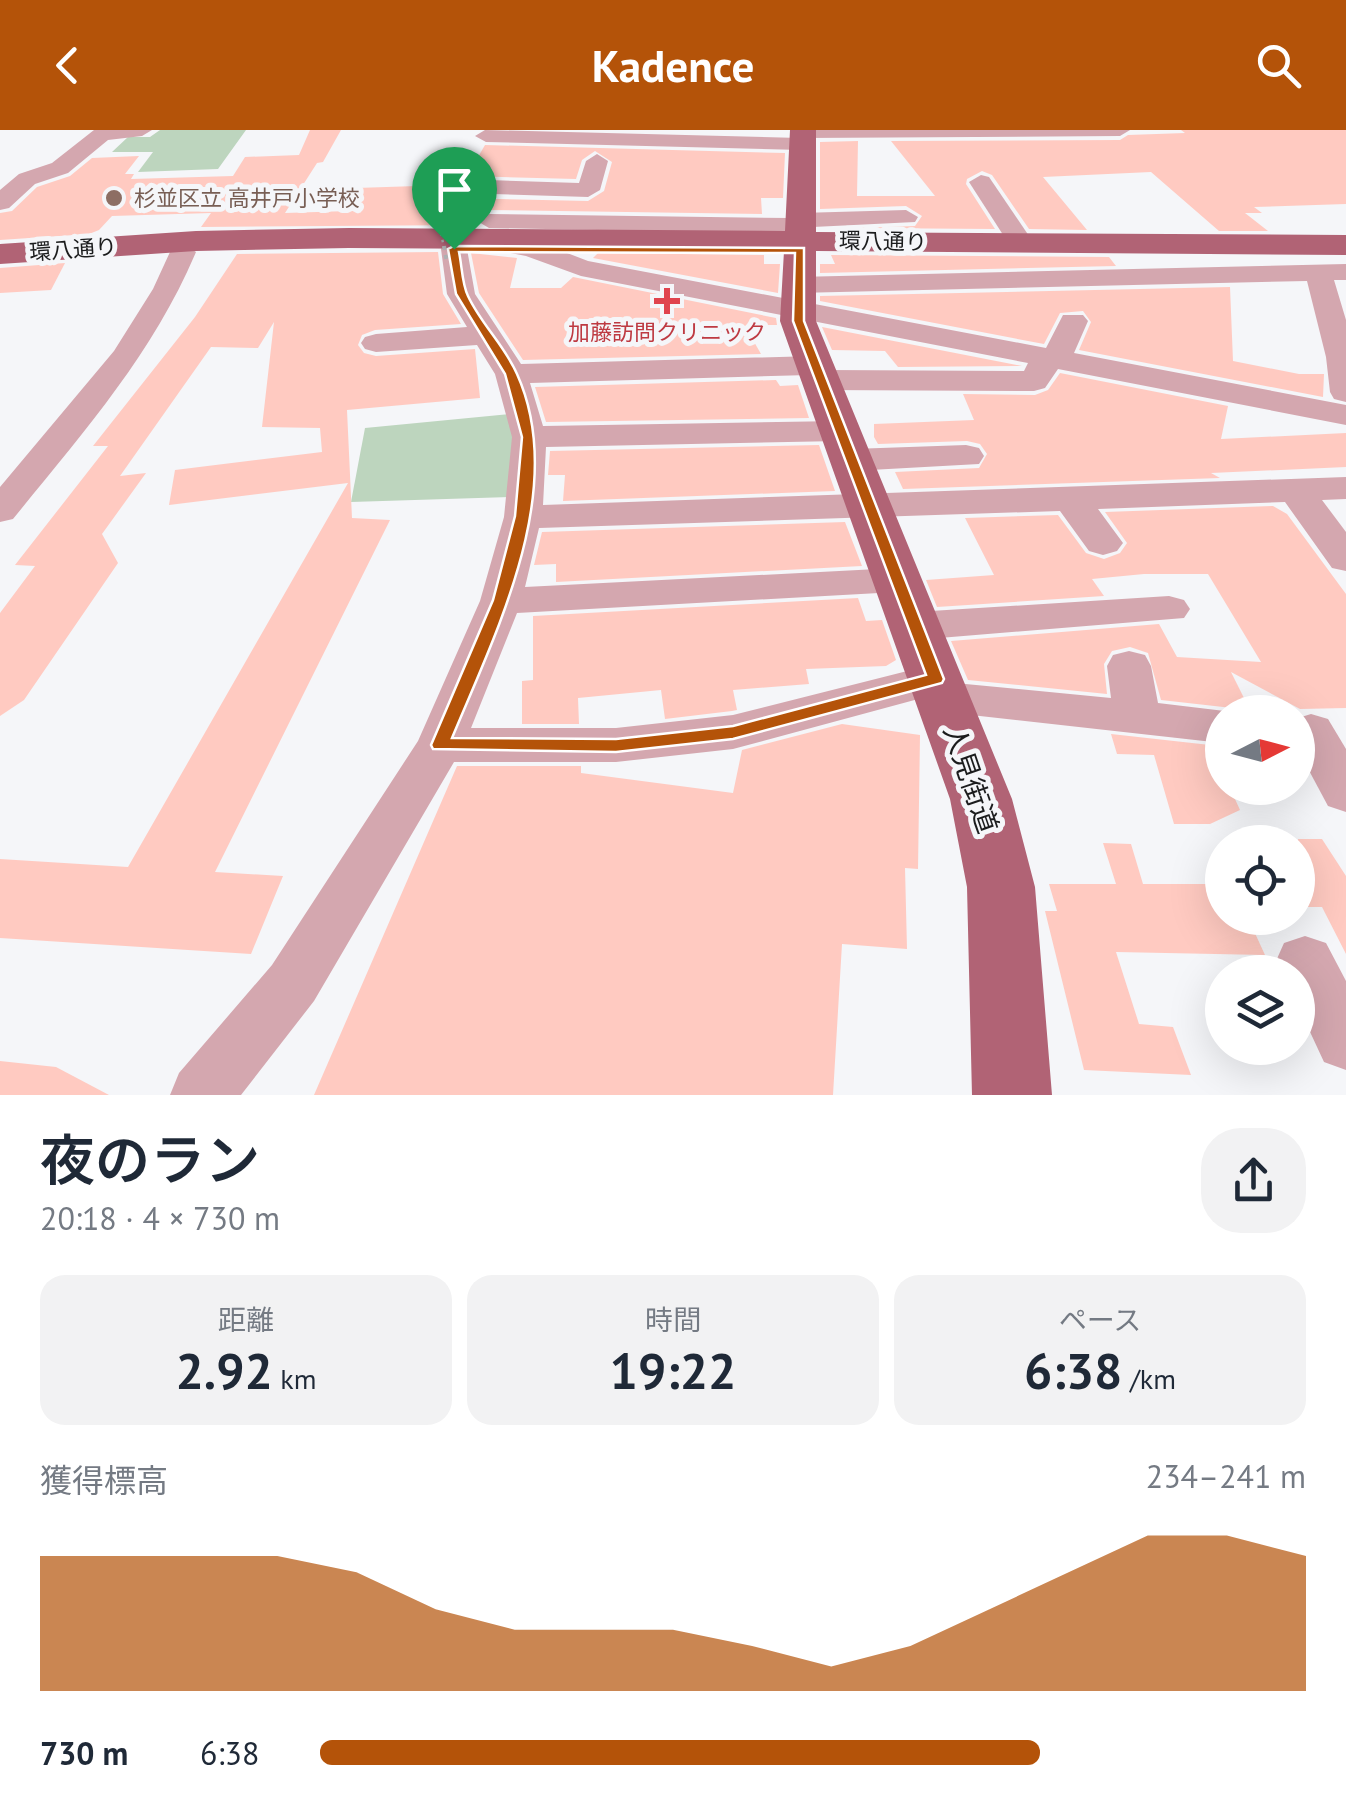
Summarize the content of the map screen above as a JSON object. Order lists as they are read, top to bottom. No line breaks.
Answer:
{"streets":{"main road":["環八通り","人見街道"]},"crossings":[["環八通り","人見街道"]],"places":{"other":["杉並区立 高井戸小学校"],"health":["加藤訪問クリニック"]},"north":"right","page":{"header":"Kadence","heading":["夜のラン","20:18 · 4 × 730 m"],"stats":[["距離","2.92 km"],["時間","19:22"],["ペース","6:38 /km"]],"chart":["獲得標高","234–241 m"],"list":[{"name":"730 m","note":"6:38"}]}}
